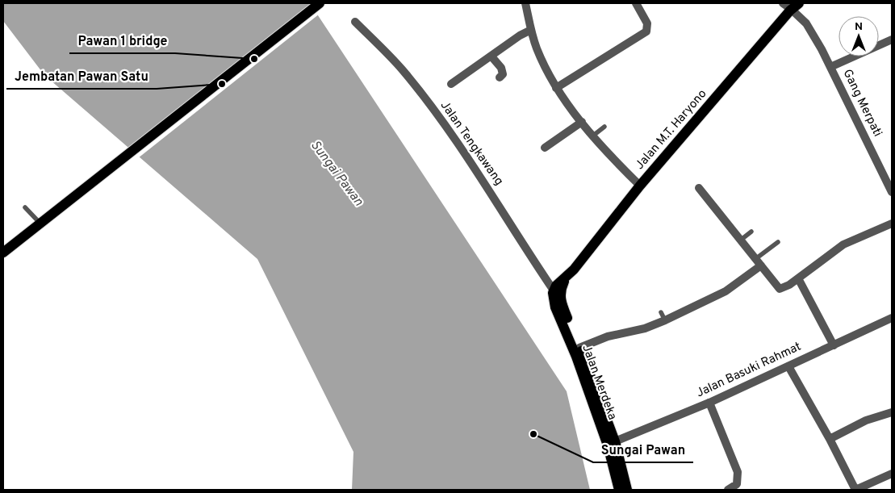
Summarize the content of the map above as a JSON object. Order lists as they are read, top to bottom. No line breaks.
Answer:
{"streets":{"main road":["Jalan M.T. Haryono","Jalan Merdeka"],"street":["Gang Merpati","Jalan Tengkawang","Jalan Basuki Rahmat"]},"crossings":[["Gang Merpati","Jalan M.T. Haryono"],["Jalan M.T. Haryono","Jalan Tengkawang"],["Jalan M.T. Haryono","Jalan Merdeka"],["Jalan Tengkawang","Jalan Merdeka"],["Jalan Basuki Rahmat","Jalan Merdeka"]],"water":["Sungai Pawan"],"places":["Pawan 1 bridge","Jembatan Pawan Satu","Sungai Pawan"],"north":"top"}
